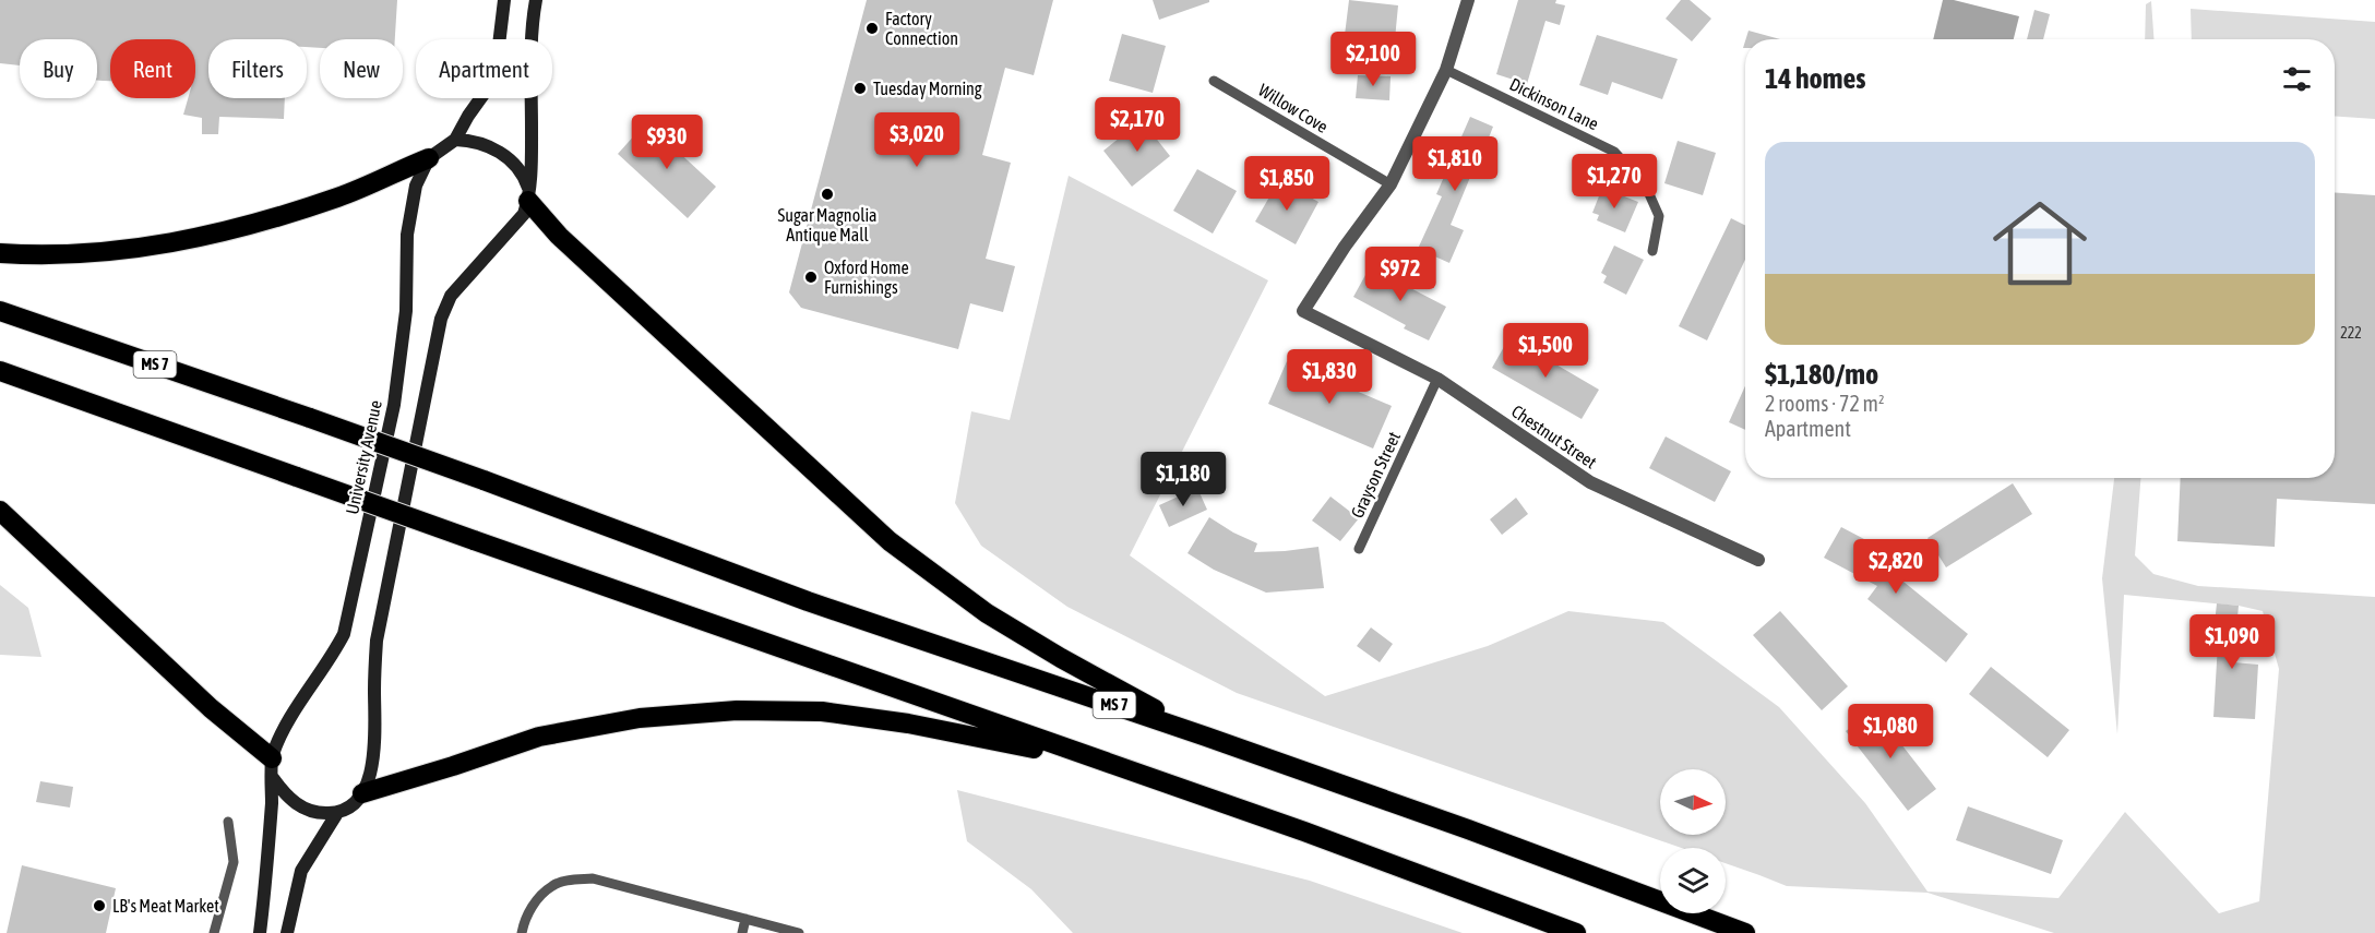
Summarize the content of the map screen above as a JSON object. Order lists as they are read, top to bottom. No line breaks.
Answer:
{"streets":{"highway":["MS 7"],"main road":["University Avenue"],"street":["Chestnut Street"],"lane":["Dickinson Lane","Willow Cove","Grayson Street"]},"crossings":[["Willow Cove","Chestnut Street"],["Chestnut Street","Grayson Street"]],"places":["Factory Connection","Tuesday Morning","Sugar Magnolia Antique Mall","Oxford Home Furnishings","LB's Meat Market"],"house_numbers":["222"],"north":"right","page":{"price":["$2,100","$2,170","$3,020","$930","$1,810","$1,270","$1,850","$972","$1,500","$1,830","$1,180","$2,820","$1,090","$1,080"],"chip":["Buy","Rent","Filters","New","Apartment"],"heading":"14 homes","list":[{"name":"$1,180/mo","note":"2 rooms · 72 m² · Apartment"}]}}
